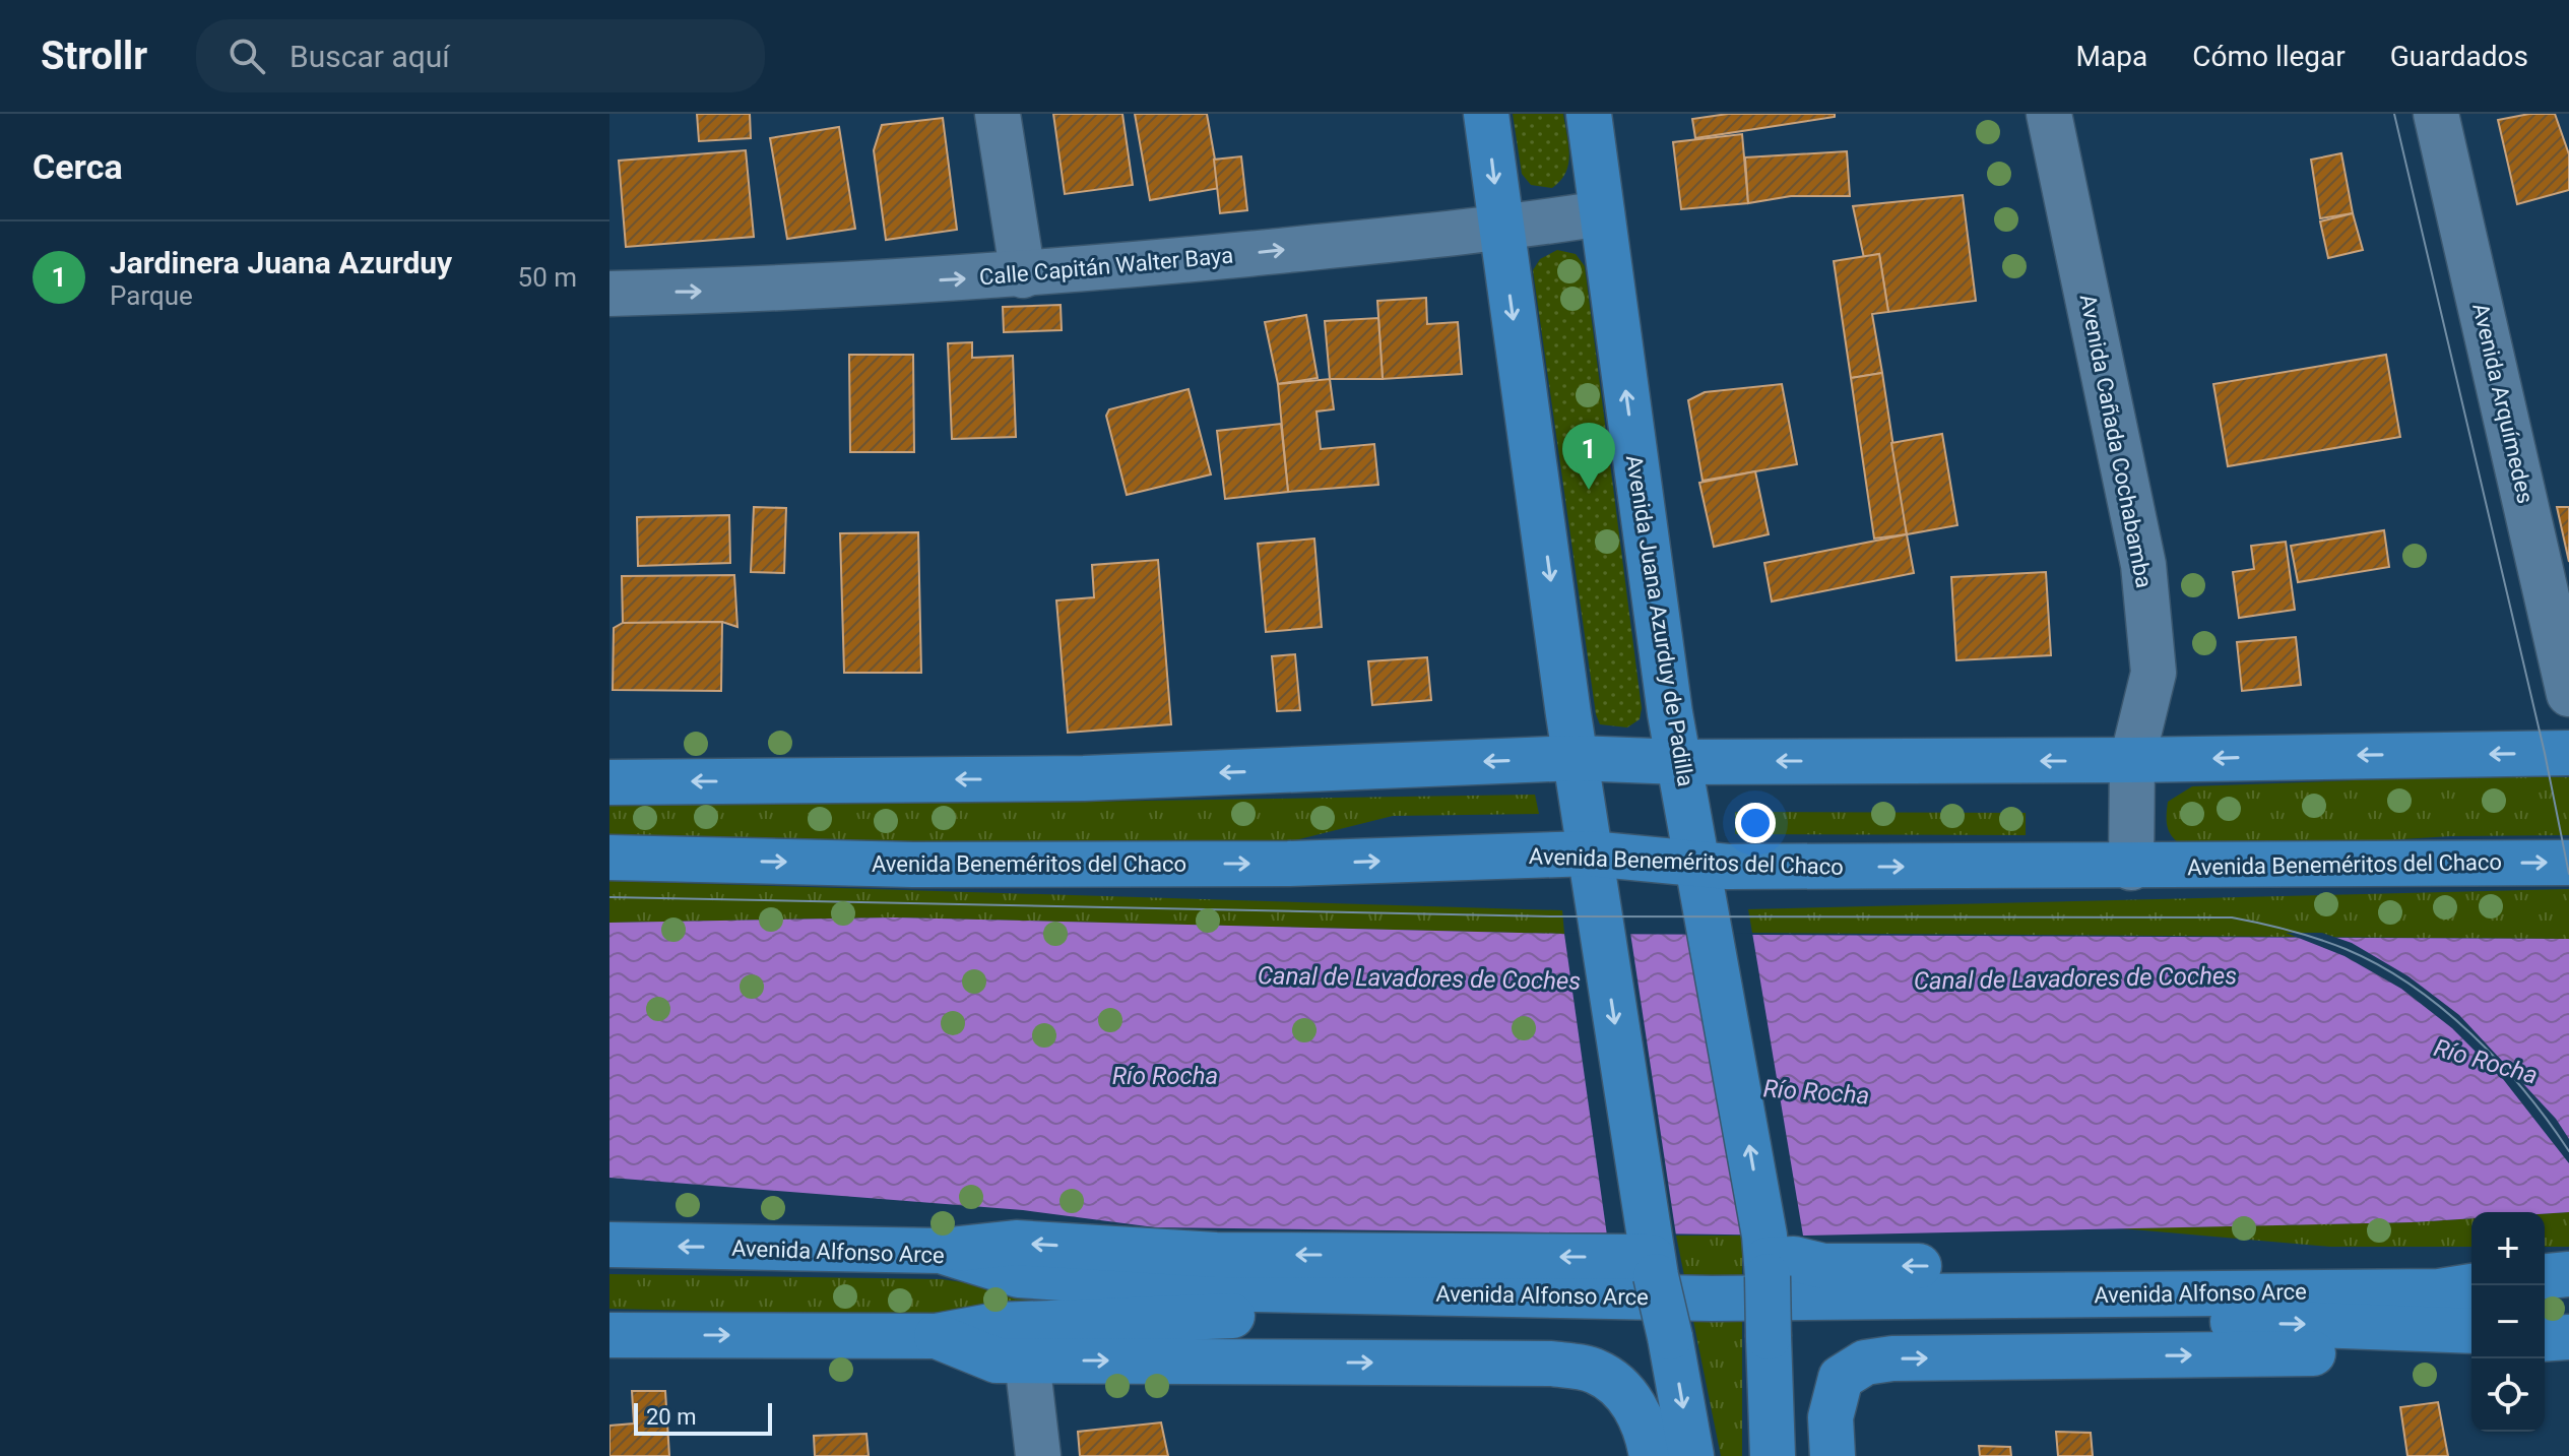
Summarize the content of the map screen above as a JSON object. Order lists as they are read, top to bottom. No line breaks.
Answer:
{"streets":{"main road":["Avenida Juana Azurduy de Padilla","Avenida Beneméritos del Chaco","Avenida Alfonso Arce"],"street":["Calle Capitán Walter Baya","Avenida Arquímedes","Avenida Cañada Cochabamba"]},"crossings":[["Calle Capitán Walter Baya","Avenida Juana Azurduy de Padilla"],["Avenida Cañada Cochabamba","Avenida Beneméritos del Chaco"],["Avenida Juana Azurduy de Padilla","Avenida Beneméritos del Chaco"]],"one_way":["Calle Capitán Walter Baya"],"water":["Canal de Lavadores de Coches","Río Rocha"],"scale_bar":"20 m","page":{"header":"Strollr","search":"Buscar aquí","nav":["Mapa","Cómo llegar","Guardados"],"heading":"Cerca","list":[{"mark":"1","name":"Jardinera Juana Azurduy","note":"Parque","value":"50 m"}],"pins":"1","map_buttons":["+","−"],"scale":"20 m"}}
